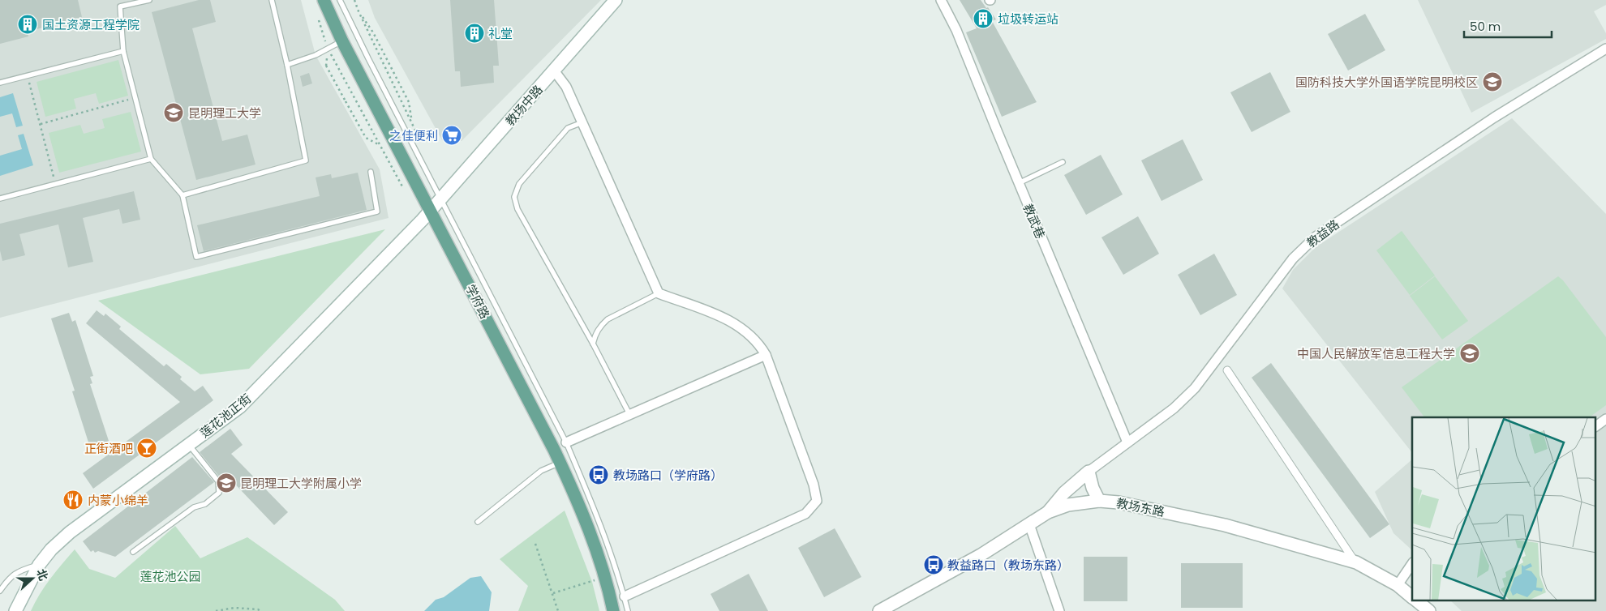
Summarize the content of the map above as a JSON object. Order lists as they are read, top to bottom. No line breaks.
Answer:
{"streets":{"main road":["教场中路","学府路","莲花池正街","教场东路"],"street":["教武巷","教益路"]},"crossings":[["教场中路","学府路"],["教场中路","莲花池正街"],["教武巷","教益路"],["学府路","莲花池正街"]],"parks":["莲花池公园"],"places":{"building":["垃圾转运站","国土资源工程学院","礼堂"],"school or university":["国防科技大学外国语学院昆明校区","昆明理工大学","中国人民解放军信息工程大学","昆明理工大学附属小学"],"supermarket":["之佳便利"],"bar":["正街酒吧"],"bus stop":["教场路口（学府路）","教益路口（教场东路）"],"restaurant":["内蒙小绵羊"]},"scale_bar":"50 m","north":"right"}
